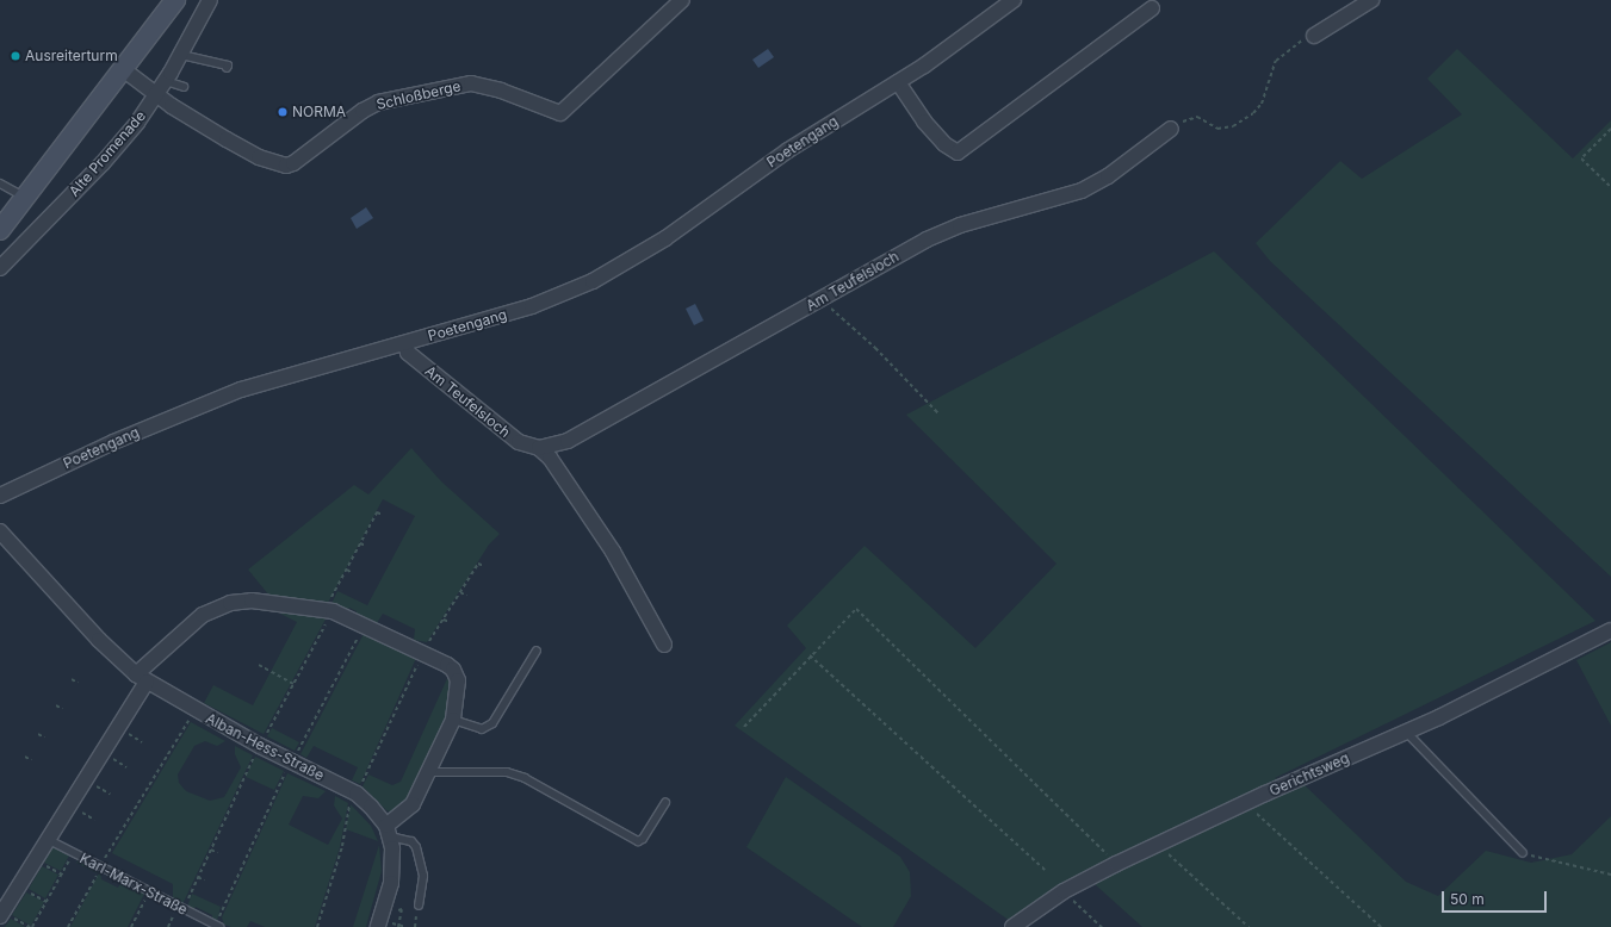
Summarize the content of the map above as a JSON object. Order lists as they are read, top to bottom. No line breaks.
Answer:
{"streets":{"street":["Schloßberge","Poetengang","Alte Promenade","Am Teufelsloch","Alban-Hess-Straße","Gerichtsweg"],"lane":["Karl-Marx-Straße"]},"crossings":[["Schloßberge","Alte Promenade"],["Poetengang","Am Teufelsloch"]],"places":["Ausreiterturm","NORMA"],"scale_bar":"50 m"}
